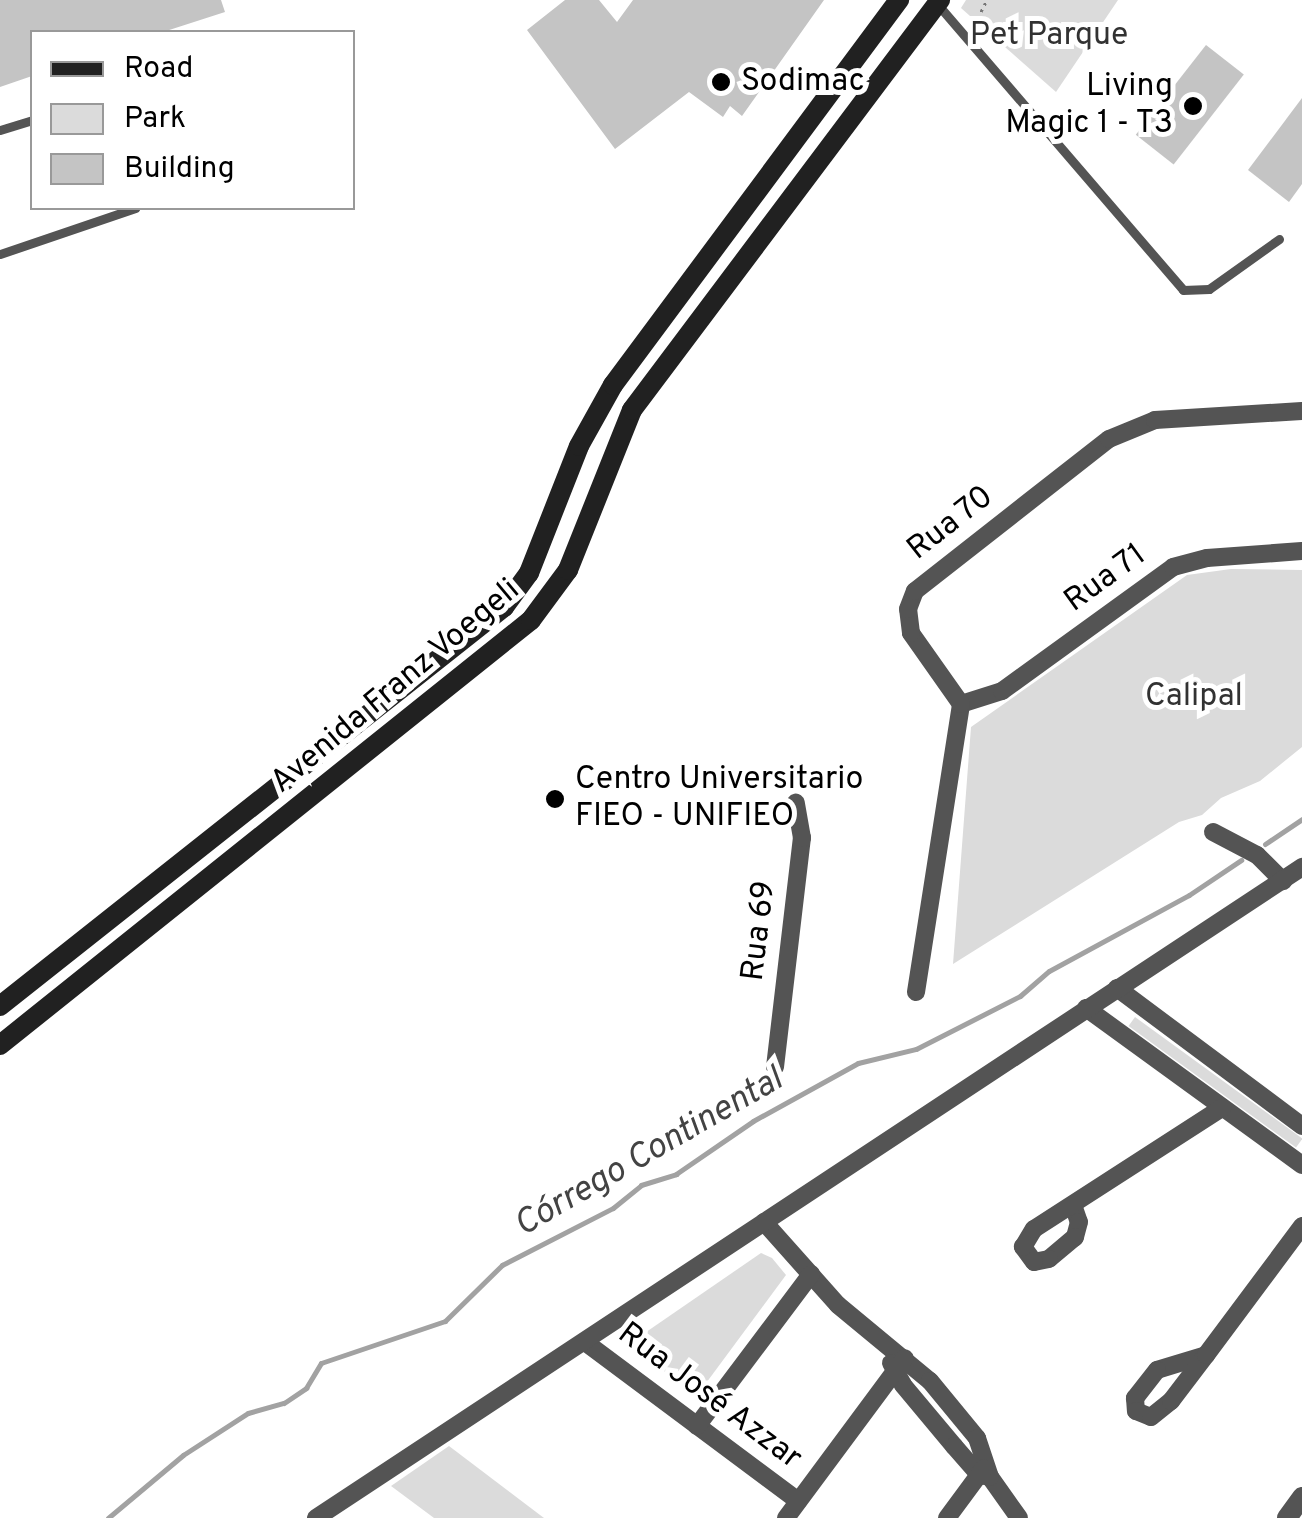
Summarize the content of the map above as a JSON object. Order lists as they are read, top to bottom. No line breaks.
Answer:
{"streets":{"main road":["Avenida Franz Voegeli"],"street":["Rua 70","Rua 71","Rua 69","Rua José Azzar"]},"crossings":[["Rua 70","Rua 71"]],"water":["Córrego Continental"],"parks":["Pet Parque","Calipal"],"places":["Sodimac","Living Magic 1 - T3","Centro Universitario FIEO - UNIFIEO"],"legend":["Road","Park","Building"]}
